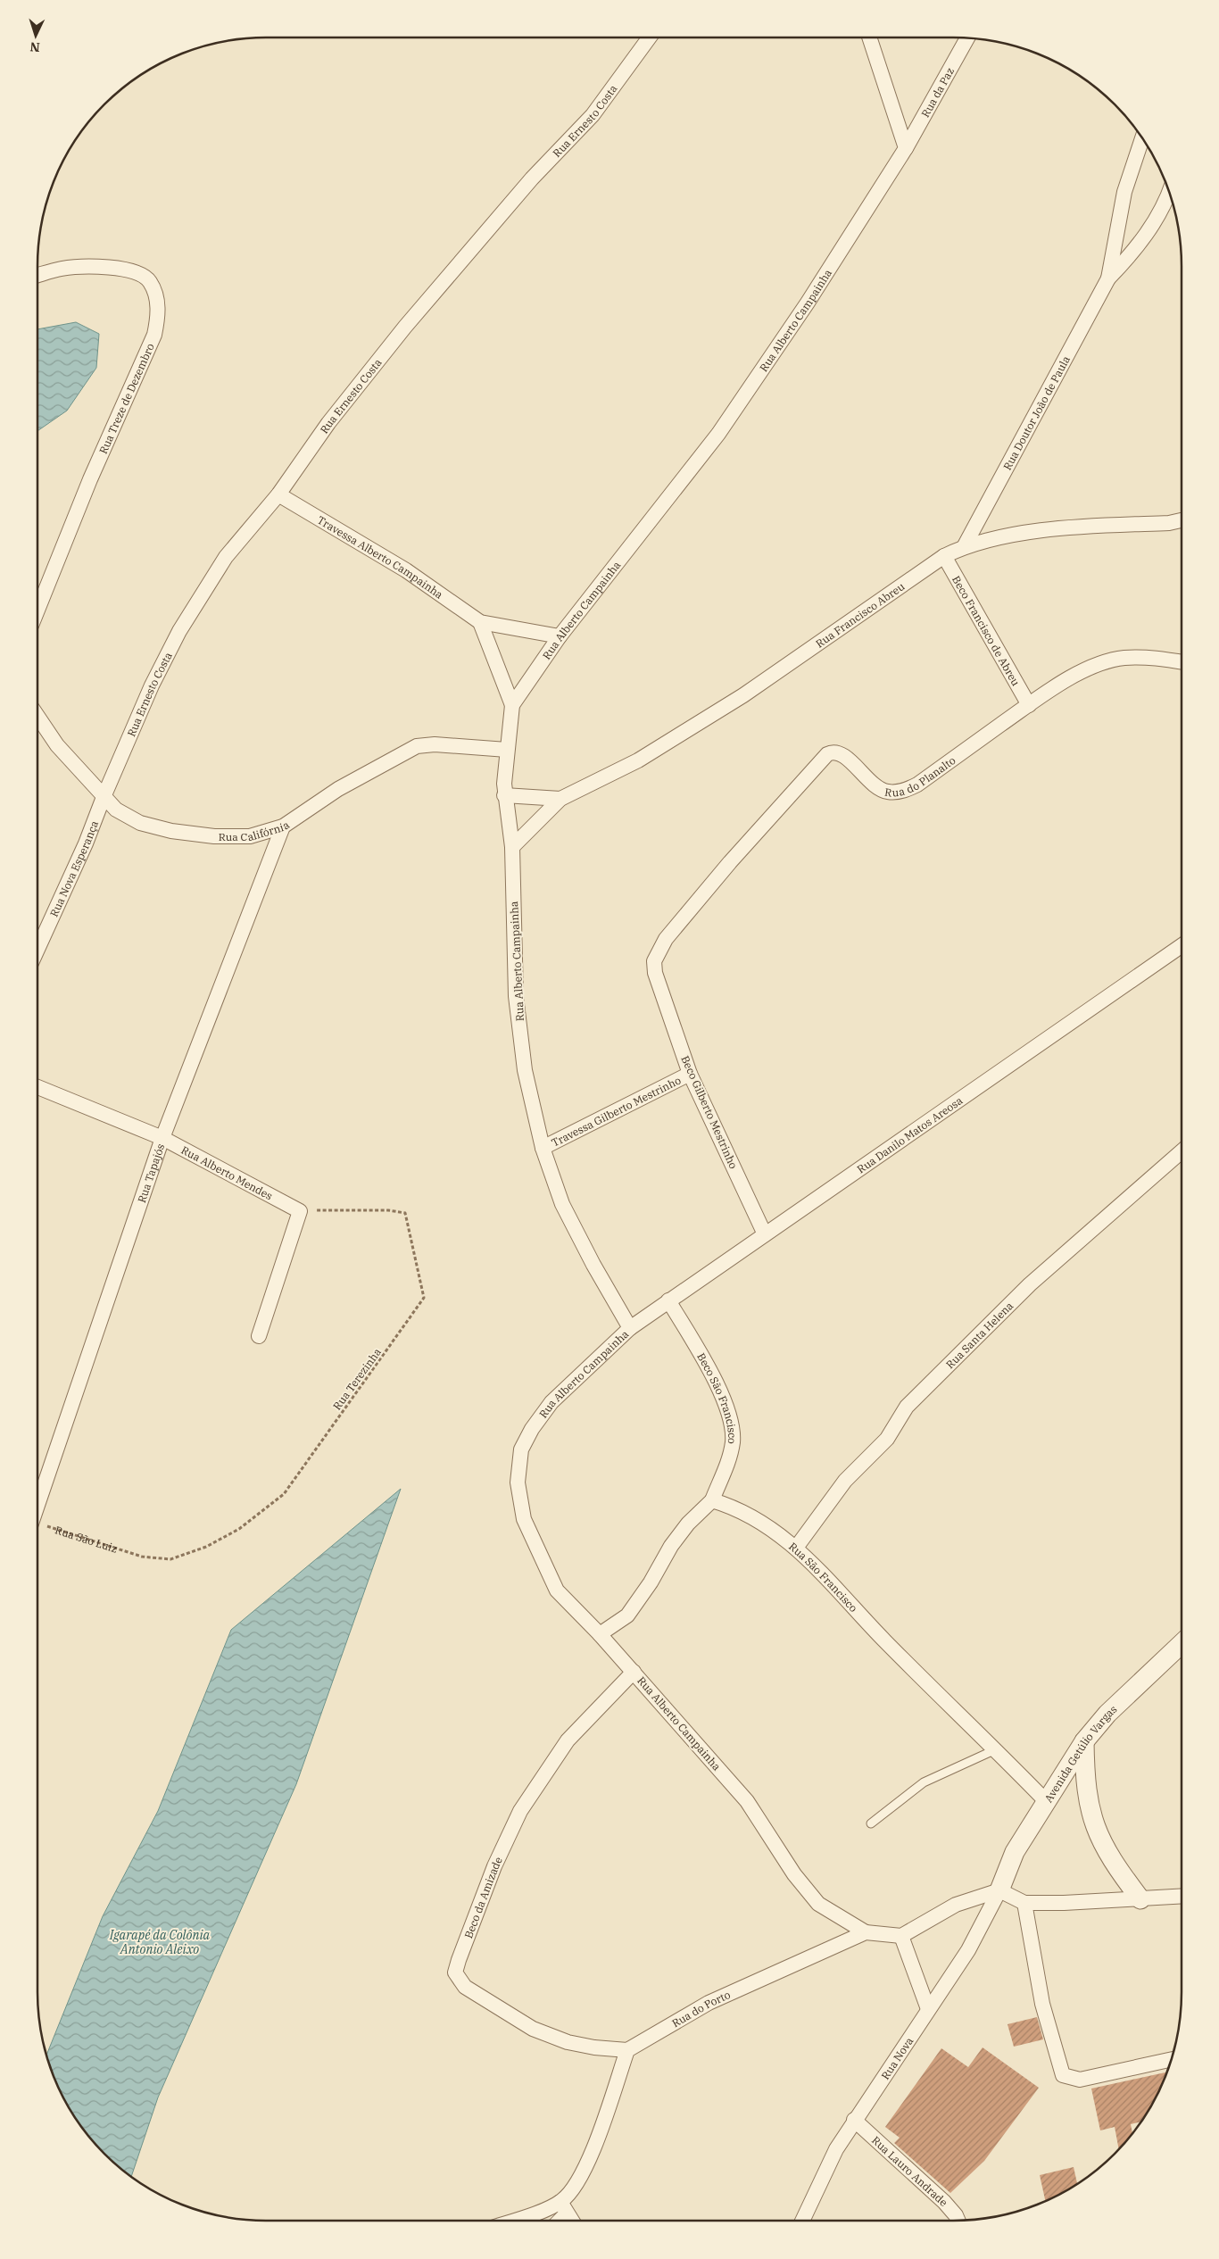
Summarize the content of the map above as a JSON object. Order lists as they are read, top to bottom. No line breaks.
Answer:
{"streets":{"street":["Rua da Paz","Rua Ernesto Costa","Rua Alberto Campainha","Rua Treze de Dezembro","Rua Doutor João de Paula","Travessa Alberto Campainha","Rua Francisco Abreu","Beco Francisco de Abreu","Rua do Planalto","Rua Califórnia","Rua Nova Esperança","Travessa Gilberto Mestrinho","Beco Gilberto Mestrinho","Rua Danilo Matos Areosa","Rua Alberto Mendes","Rua Tapajós","Rua Santa Helena","Beco São Francisco","Rua São Francisco","Avenida Getúlio Vargas","Beco da Amizade","Rua do Porto","Rua Nova","Rua Lauro Andrade"],"path":["Rua Terezinha","Rua São Luiz"]},"crossings":[["Rua da Paz","Rua Alberto Campainha"],["Rua Ernesto Costa","Travessa Alberto Campainha"],["Rua Ernesto Costa","Rua Califórnia"],["Rua Ernesto Costa","Rua Nova Esperança"],["Rua Alberto Campainha","Travessa Alberto Campainha"],["Rua Alberto Campainha","Rua Francisco Abreu"],["Rua Alberto Campainha","Rua Califórnia"],["Rua Alberto Campainha","Travessa Gilberto Mestrinho"],["Rua Alberto Campainha","Rua Danilo Matos Areosa"],["Rua Alberto Campainha","Beco da Amizade"],["Rua Alberto Campainha","Rua do Porto"],["Rua Doutor João de Paula","Rua Francisco Abreu"],["Rua Francisco Abreu","Beco Francisco de Abreu"],["Beco Francisco de Abreu","Rua do Planalto"],["Rua do Planalto","Beco Gilberto Mestrinho"],["Rua Califórnia","Rua Nova Esperança"],["Rua Califórnia","Rua Tapajós"],["Travessa Gilberto Mestrinho","Beco Gilberto Mestrinho"],["Beco Gilberto Mestrinho","Rua Danilo Matos Areosa"],["Rua Danilo Matos Areosa","Beco São Francisco"],["Rua Alberto Mendes","Rua Tapajós"],["Rua Alberto Mendes","Rua Terezinha"],["Rua Santa Helena","Rua São Francisco"],["Rua Terezinha","Rua São Luiz"],["Beco São Francisco","Rua São Francisco"],["Rua São Francisco","Avenida Getúlio Vargas"],["Avenida Getúlio Vargas","Rua Nova"],["Beco da Amizade","Rua do Porto"],["Rua Nova","Rua Lauro Andrade"]],"water":["Igarapé da Colônia Antonio Aleixo"],"north":"bottom"}
